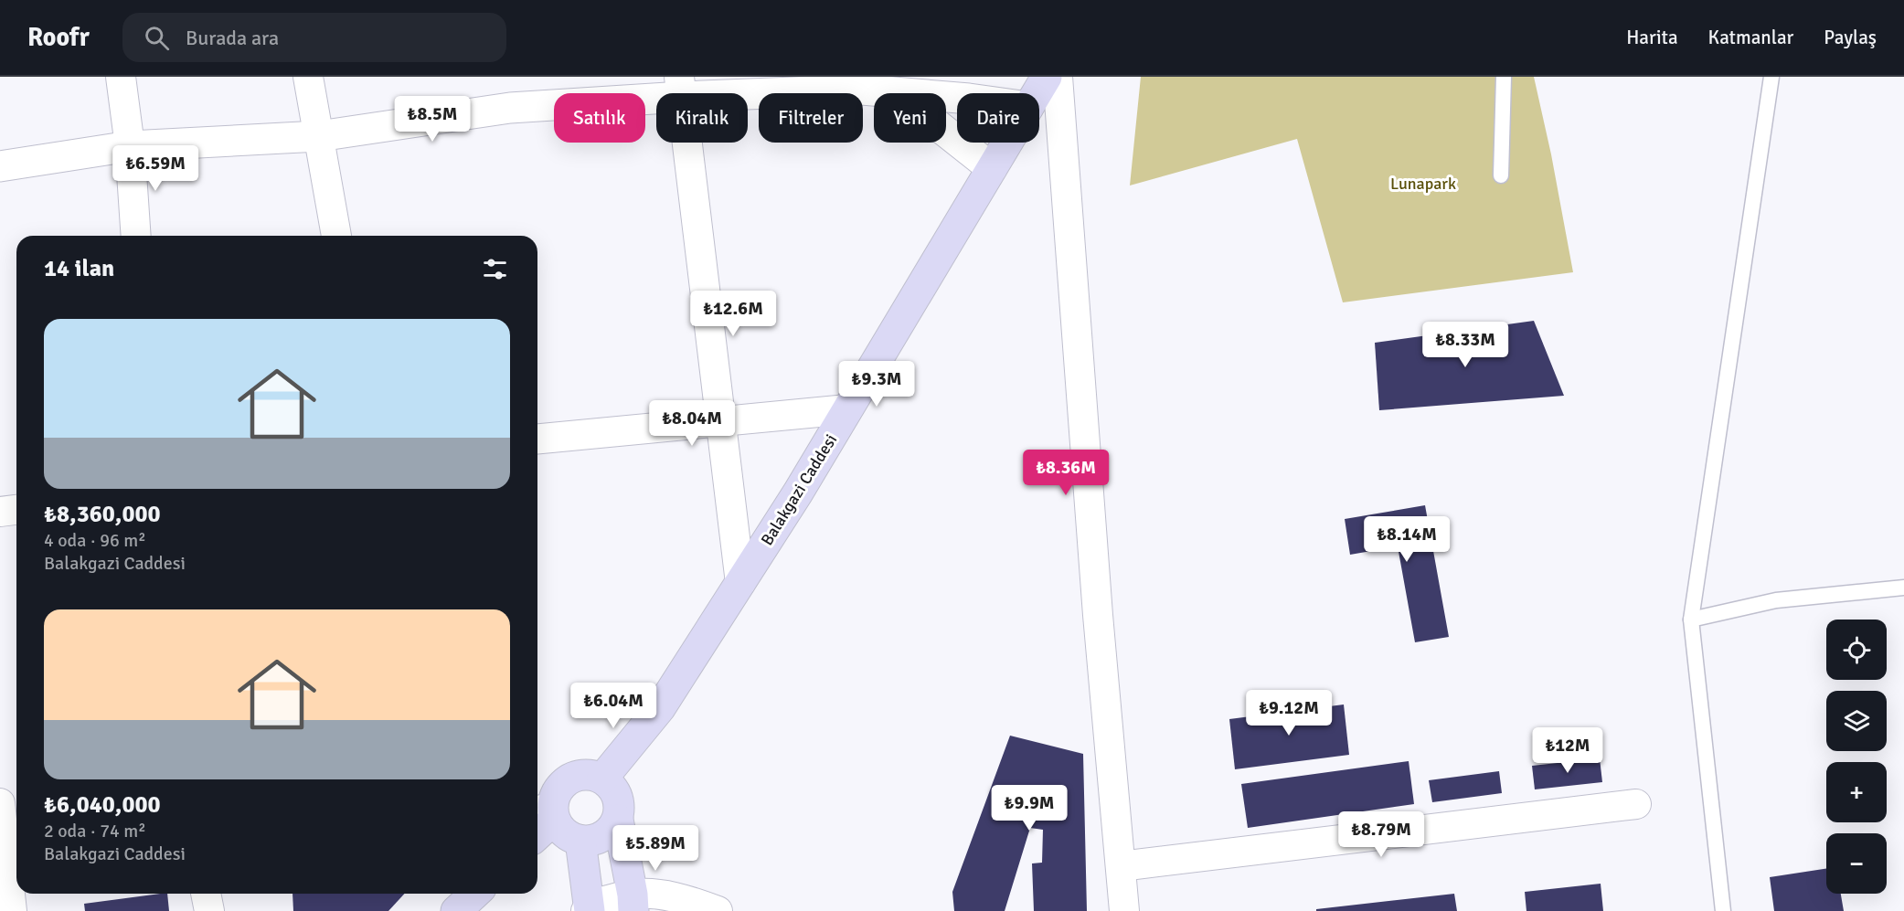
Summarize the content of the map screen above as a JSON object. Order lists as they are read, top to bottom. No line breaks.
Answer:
{"streets":{"main road":["Balakgazi Caddesi"]},"parks":["Lunapark"],"page":{"header":"Roofr","search":"Burada ara","nav":["Harita","Katmanlar","Paylaş"],"chip":["Satılık","Kiralık","Filtreler","Yeni","Daire"],"price":["₺8.5M","₺6.59M","₺12.6M","₺8.33M","₺9.3M","₺8.04M","₺8.36M","₺8.14M","₺6.04M","₺9.12M","₺12M","₺9.9M","₺8.79M","₺5.89M"],"heading":"14 ilan","list":[{"name":"₺8,360,000","note":"4 oda · 96 m² · Balakgazi Caddesi"},{"name":"₺6,040,000","note":"2 oda · 74 m² · Balakgazi Caddesi"}],"map_buttons":["+","−"]}}
